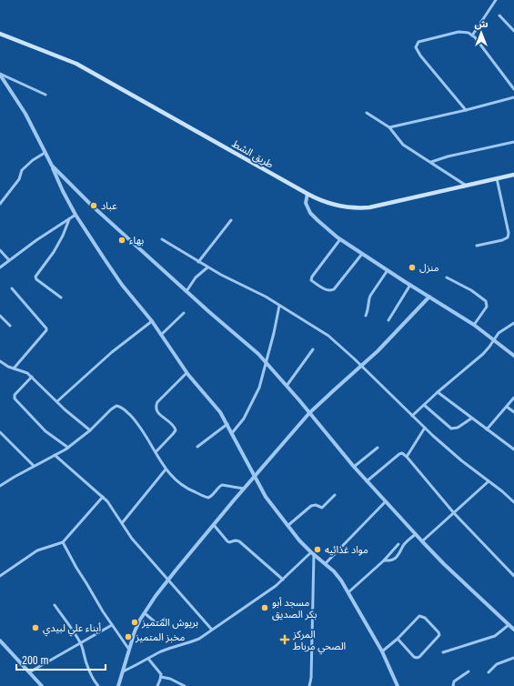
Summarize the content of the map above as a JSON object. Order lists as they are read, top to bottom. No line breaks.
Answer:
{"streets":{"main road":["طريق الشط"]},"places":{"other":["عباد","بهاء","منزل","مواد غذائيه","مسجد أبو بكر الصديق","بريوش المتميز","أبناء علي لبيدي","مخبز المتميز"],"health":["المركز الصحي مرباط"]},"scale_bar":"200 m","north":"top"}
